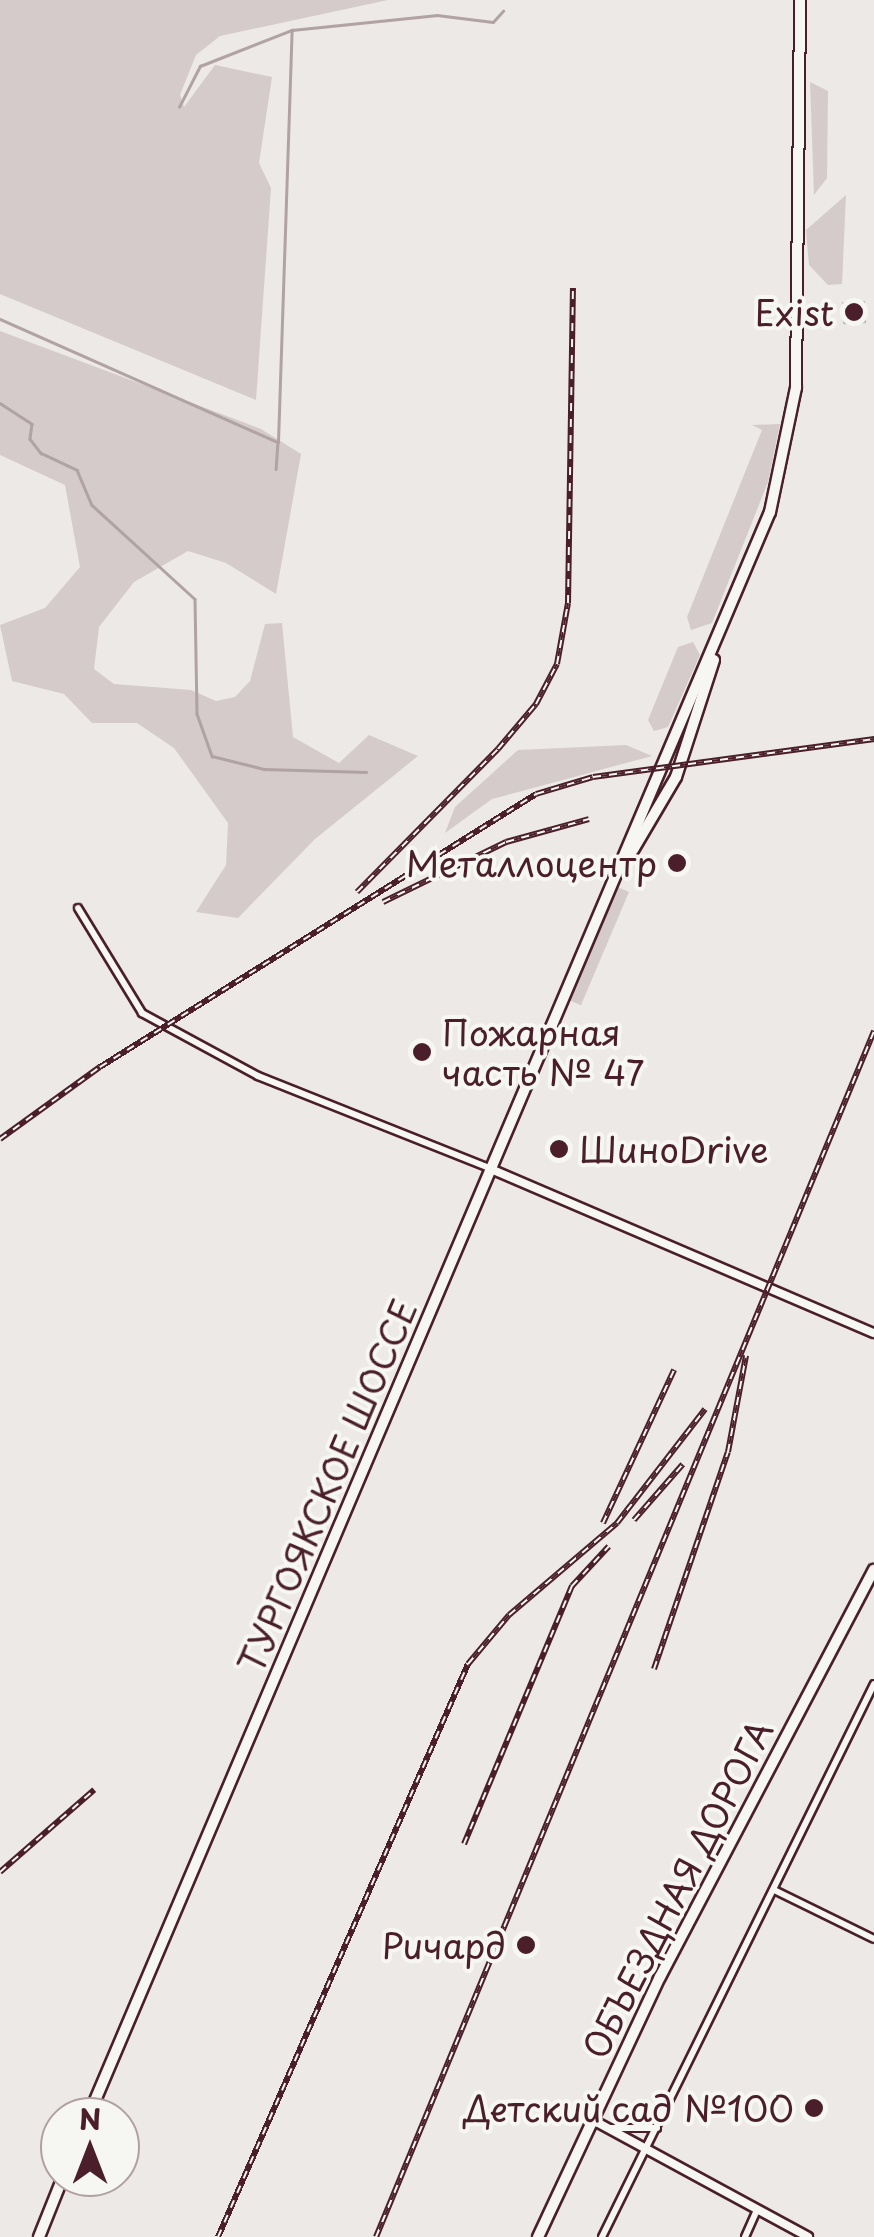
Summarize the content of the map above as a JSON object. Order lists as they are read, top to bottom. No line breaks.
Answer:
{"streets":{"main road":["ТУРГОЯКСКОЕ ШОССЕ","ОБЪЕЗДНАЯ ДОРОГА"]},"places":["Exist","Металлоцентр","Пожарная часть № 47","ШиноDrive","Ричард","Детский сад №100"],"north":"top"}
